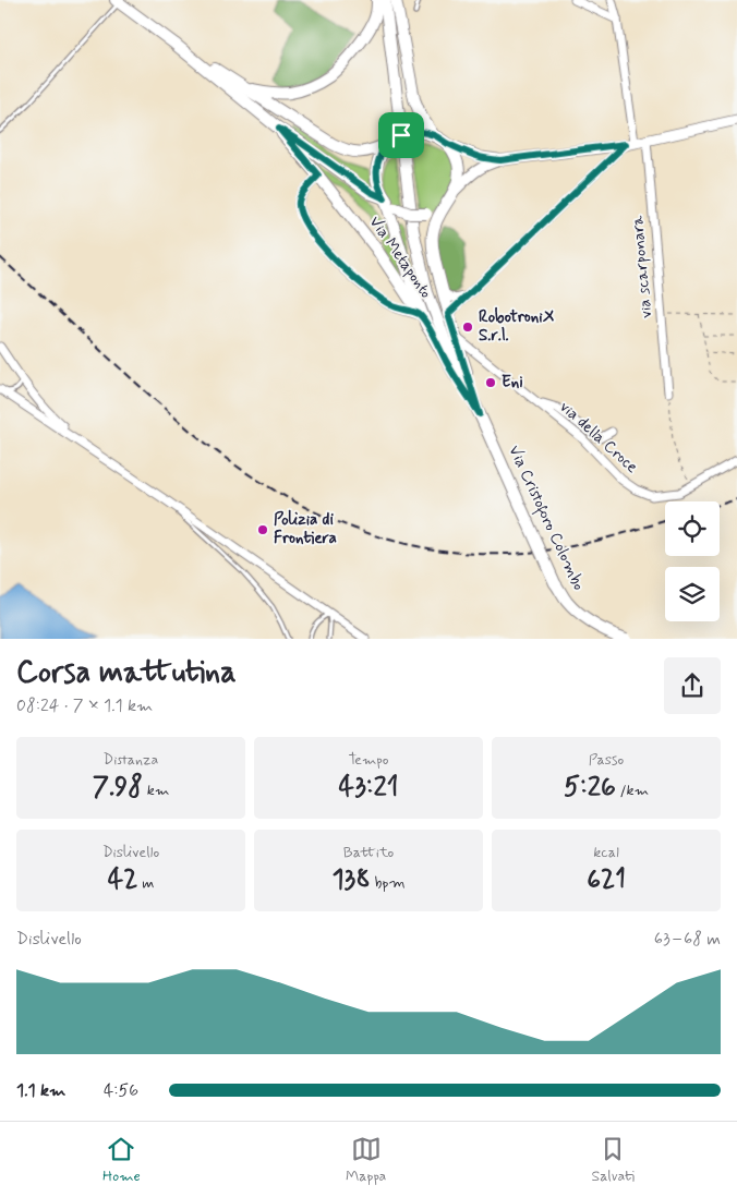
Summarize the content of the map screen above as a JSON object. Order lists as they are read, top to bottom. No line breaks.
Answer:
{"streets":{"main road":["Via Metaponto","Via Cristoforo Colombo"],"street":["via scarponara","via della Croce"]},"crossings":[["Via Metaponto","Via Cristoforo Colombo"]],"places":["RobotroniX S.r.l.","Eni","Polizia di Frontiera"],"page":{"heading":["Corsa mattutina","08:24 · 7 × 1.1 km"],"stats":[["Distanza","7.98 km"],["Tempo","43:21"],["Passo","5:26 /km"],["Dislivello","42 m"],["Battito","138 bpm"],["kcal","621"]],"chart":["Dislivello","63–68 m"],"list":[{"name":"1.1 km","note":"4:56"}],"tabs":["Home","Mappa","Salvati"]}}
